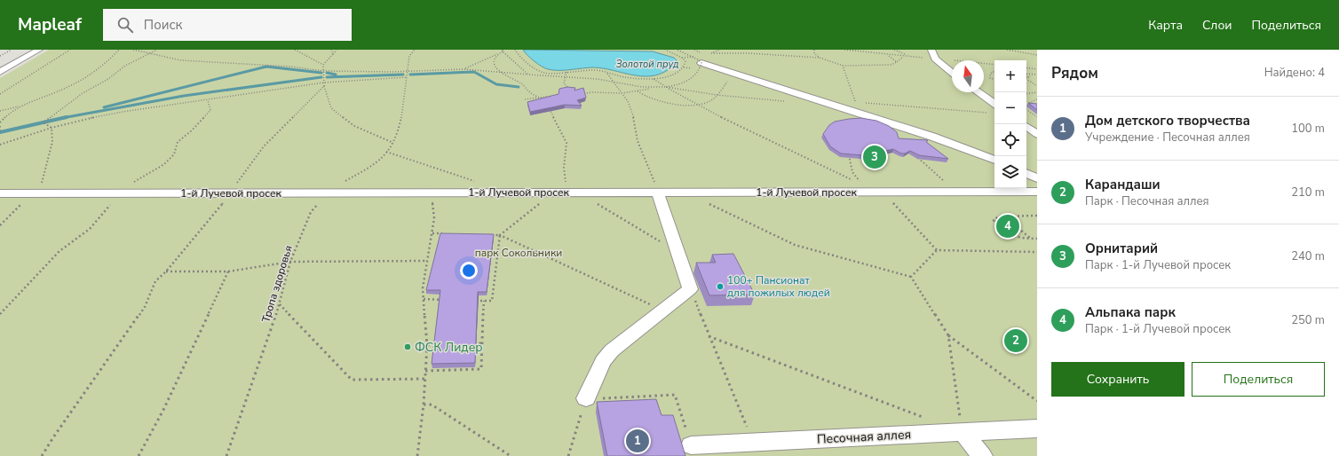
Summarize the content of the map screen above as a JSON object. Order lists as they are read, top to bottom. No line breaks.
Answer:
{"streets":{"street":["1-й Лучевой просек","Песочная аллея"],"path":["Тропа здоровья"]},"crossings":[["1-й Лучевой просек","Тропа здоровья"]],"water":["Золотой пруд"],"parks":["парк Сокольники"],"places":["100+ Пансионат для пожилых людей","ФСК Лидер"],"north":"top","page":{"header":"Mapleaf","search":"Поиск","nav":["Карта","Слои","Поделиться"],"heading":["Рядом","Найдено: 4"],"map_buttons":["+","−"],"list":[{"mark":"1","name":"Дом детского творчества","note":"Учреждение · Песочная аллея","value":"100 m"},{"mark":"2","name":"Карандаши","note":"Парк · Песочная аллея","value":"210 m"},{"mark":"3","name":"Орнитарий","note":"Парк · 1-й Лучевой просек","value":"240 m"},{"mark":"4","name":"Альпака парк","note":"Парк · 1-й Лучевой просек","value":"250 m"}],"pins":["3","4","2","1"],"buttons":["Сохранить","Поделиться"]}}
